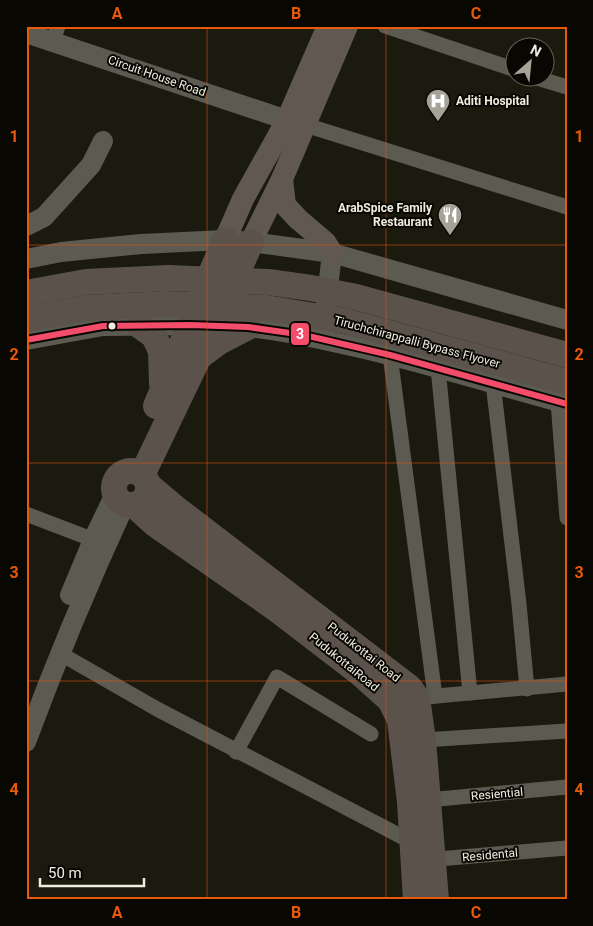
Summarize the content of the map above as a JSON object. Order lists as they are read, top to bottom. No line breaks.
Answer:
{"streets":{"highway":["Tiruchchirappalli Bypass Flyover","Pudukottai Road","PudukottaiRoad"],"street":["Circuit House Road","Resiential","Residental"]},"crossings":[["Pudukottai Road","PudukottaiRoad"],["PudukottaiRoad","Residental"]],"places":{"hospital":["Aditi Hospital"],"restaurant":["ArabSpice Family Restaurant"]},"lines":["transit line 3"],"scale_bar":"50 m","north":"top right","grid":{"columns":["A","B","C"],"rows":["1","2","3","4"]}}
